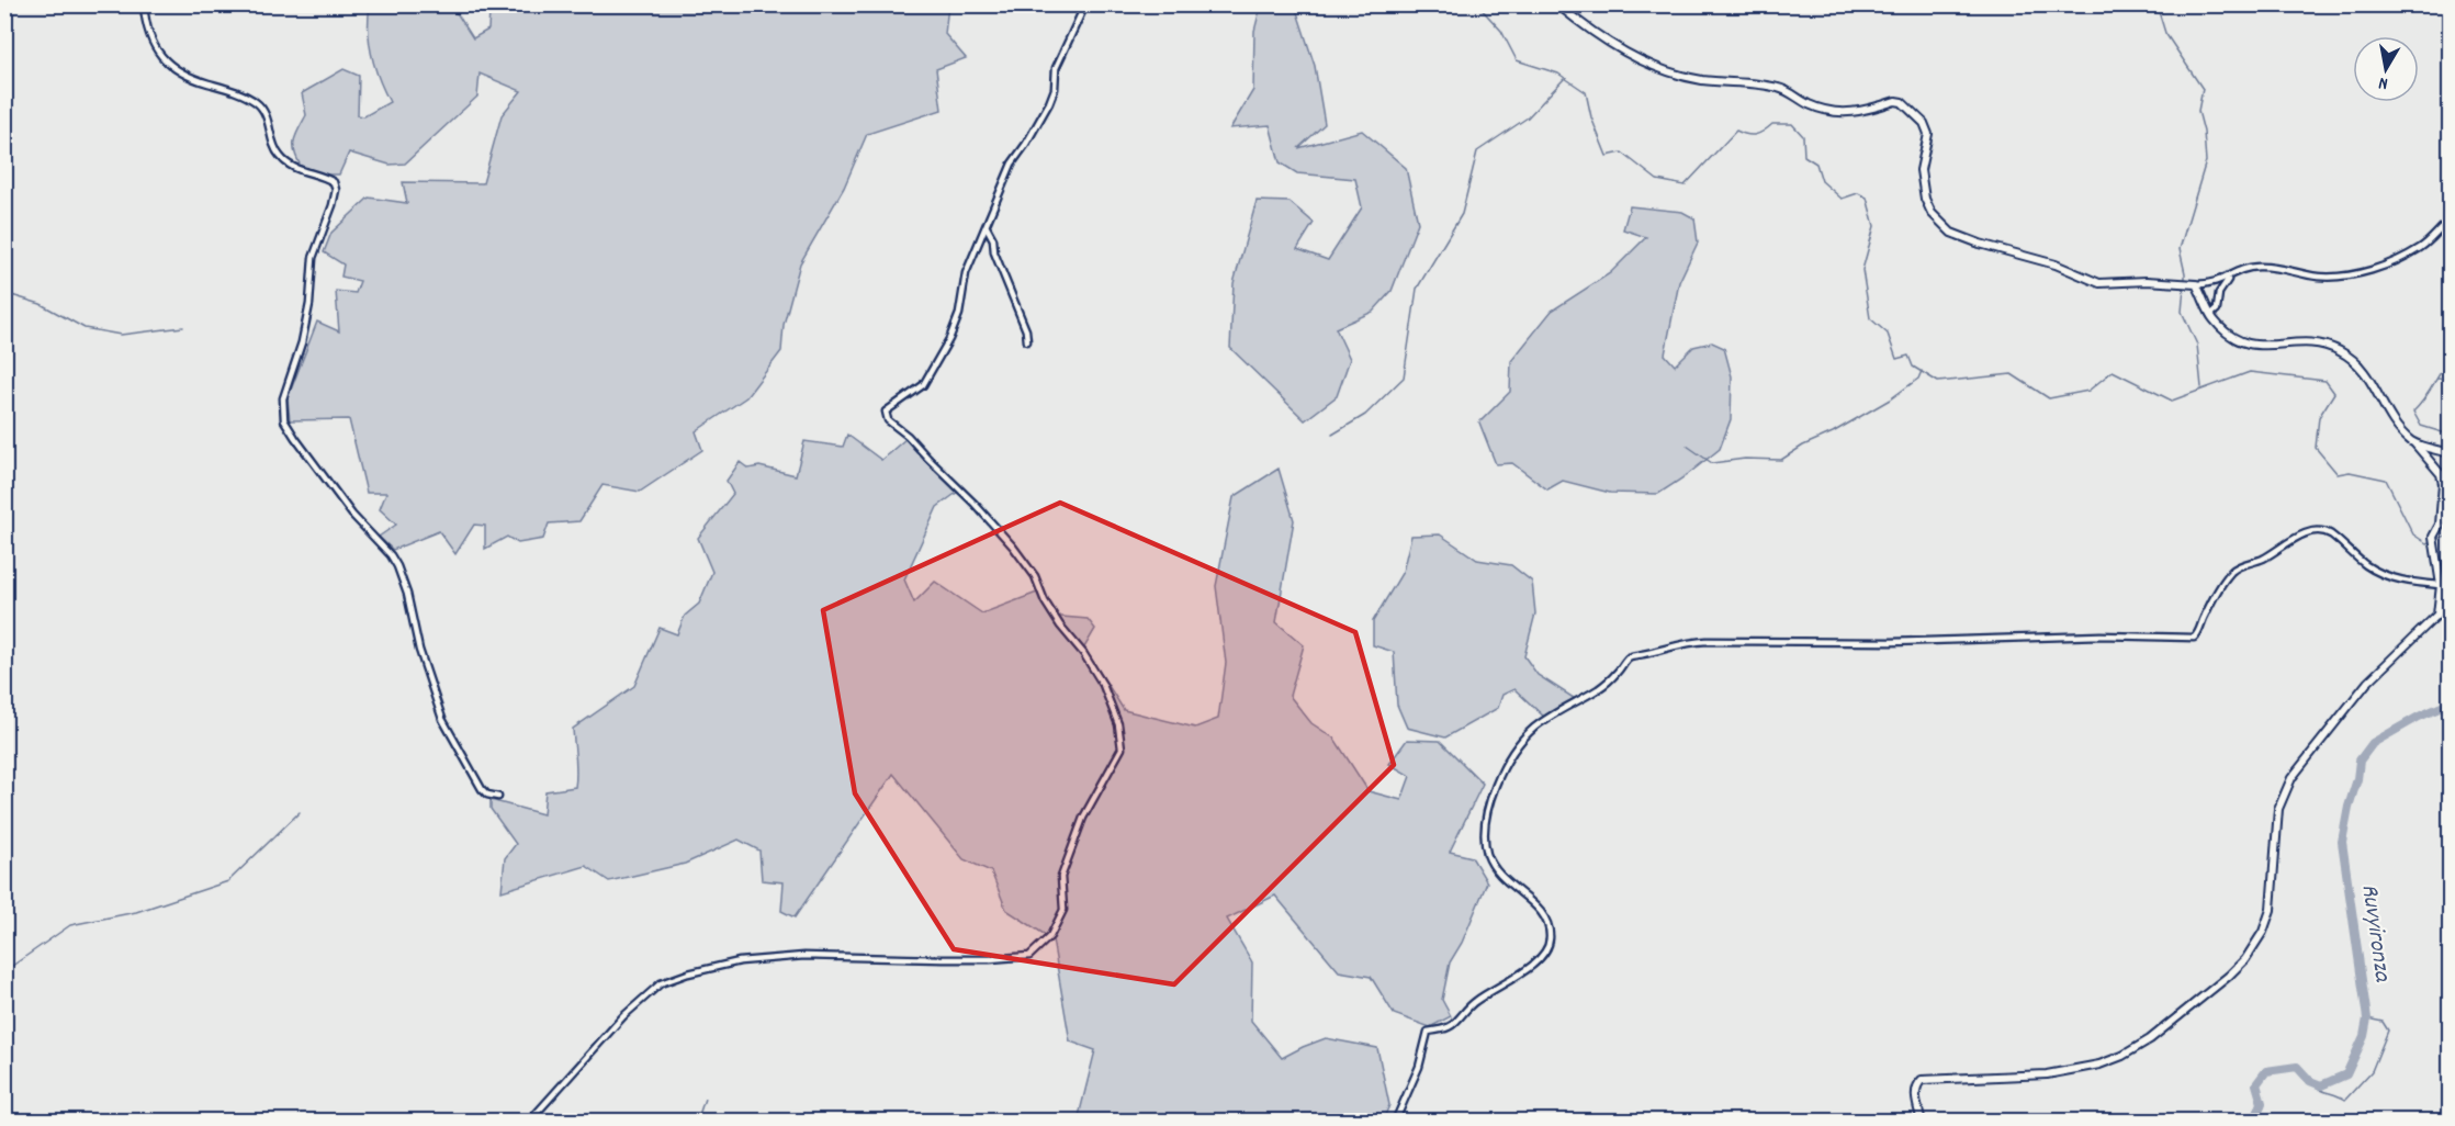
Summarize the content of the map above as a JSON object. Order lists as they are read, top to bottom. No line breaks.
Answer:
{"water":["Ruvyironza"],"north":"bottom"}
